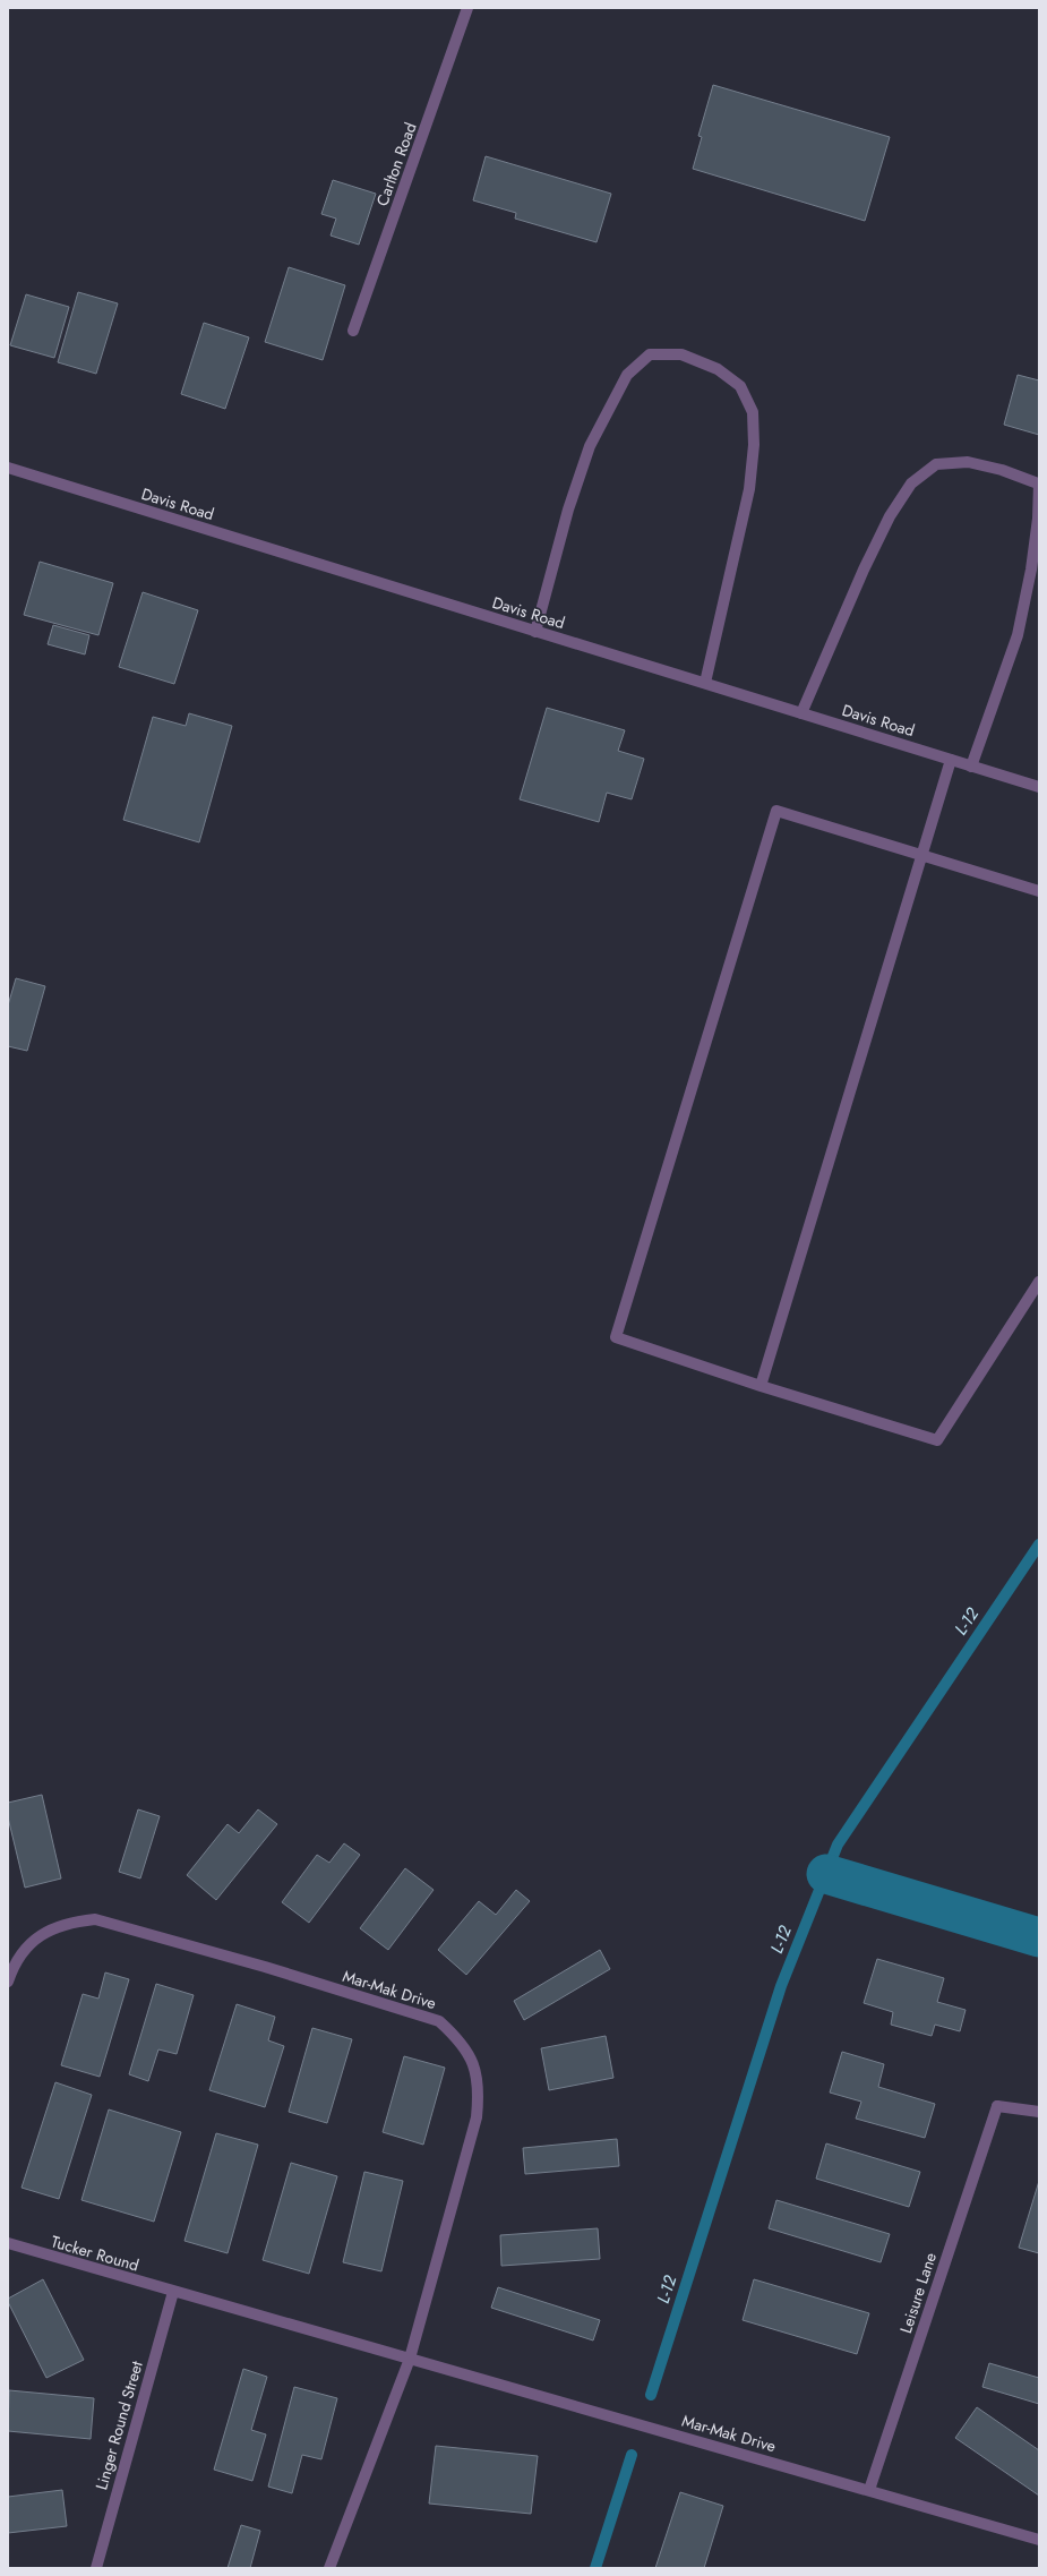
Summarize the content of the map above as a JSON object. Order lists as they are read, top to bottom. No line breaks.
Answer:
{"streets":{"street":["Carlton Road","Davis Road","Mar-Mak Drive","Tucker Round","Leisure Lane","Linger Round Street"]},"crossings":[["Mar-Mak Drive","Tucker Round"],["Mar-Mak Drive","Leisure Lane"],["Mar-Mak Drive","Linger Round Street"],["Tucker Round","Linger Round Street"]],"water":["L-12"]}
